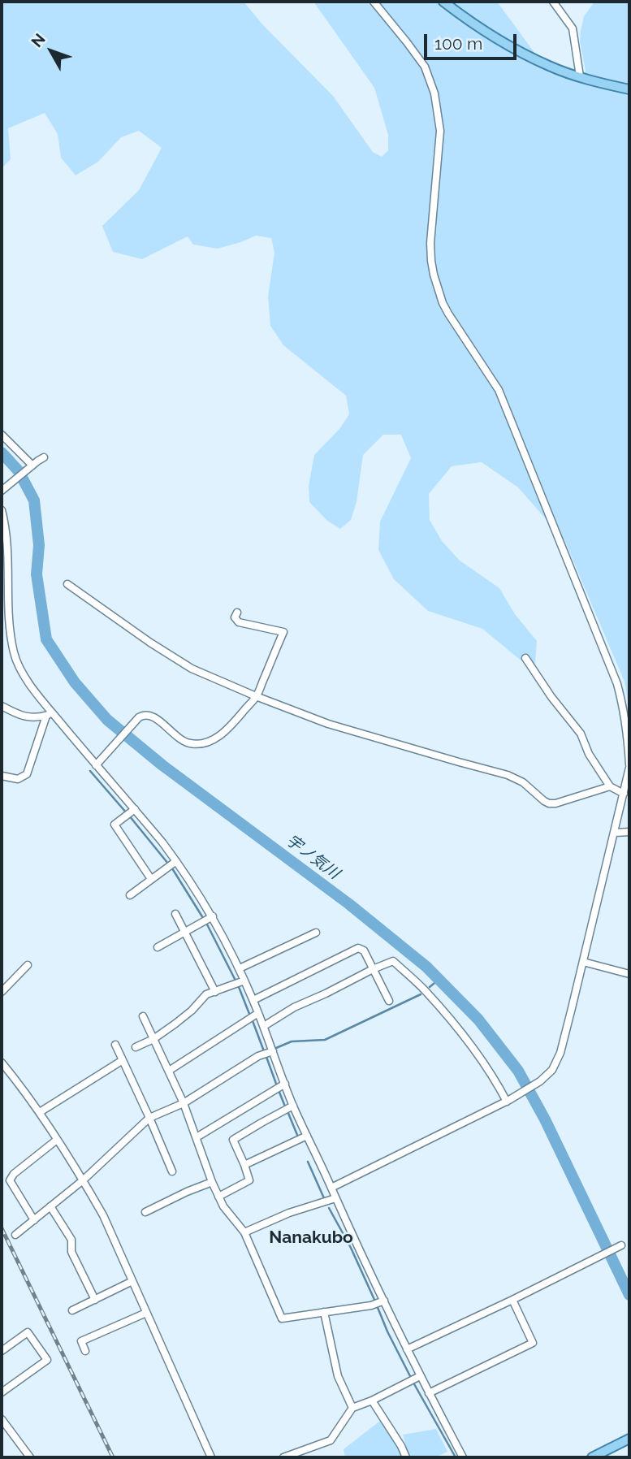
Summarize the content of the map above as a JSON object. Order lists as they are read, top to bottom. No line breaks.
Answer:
{"districts":["Nanakubo"],"water":["宇ノ気川"],"scale_bar":"100 m","north":"top left"}
